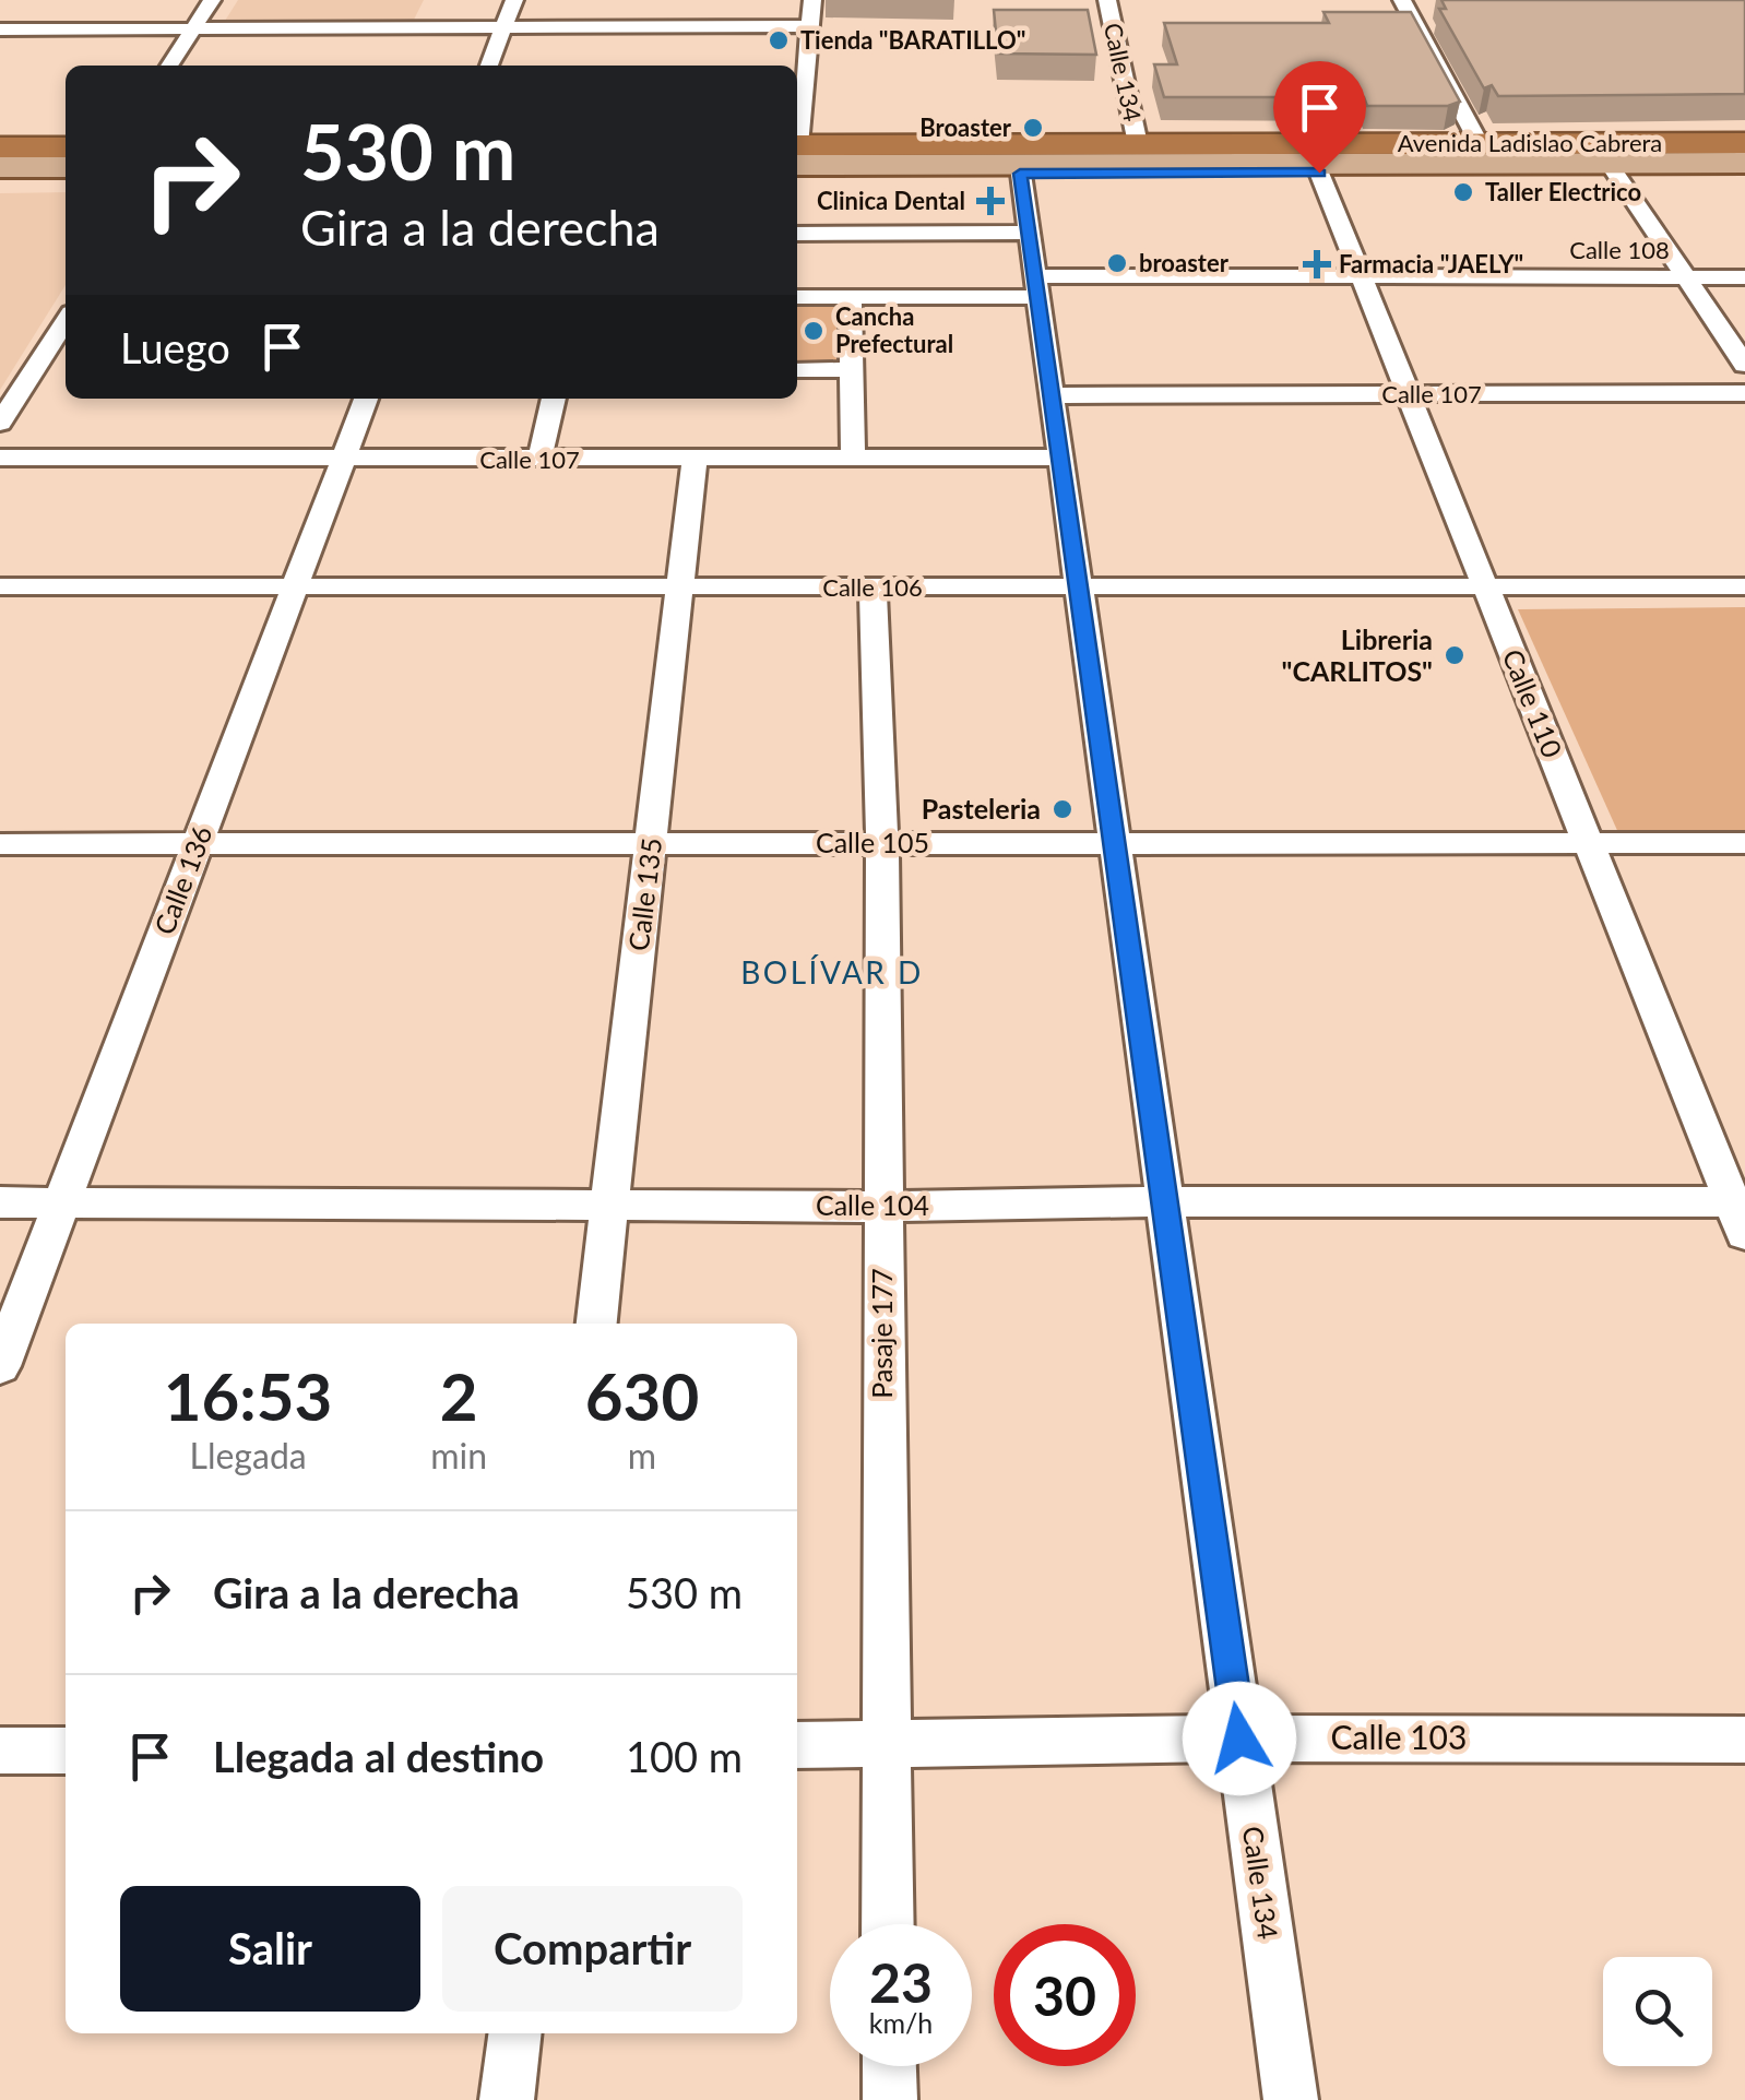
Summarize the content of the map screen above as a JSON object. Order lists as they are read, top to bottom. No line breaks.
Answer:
{"streets":{"highway":["Avenida Ladislao Cabrera"],"street":["Calle 134","Calle 108","Calle 107","Calle 106","Calle 110","Calle 105","Calle 136","Calle 135","Calle 104","Pasaje 177","Calle 103"]},"crossings":[["Calle 134","Avenida Ladislao Cabrera"],["Calle 134","Calle 108"],["Calle 134","Calle 107"],["Calle 134","Calle 106"],["Calle 134","Calle 105"],["Calle 134","Calle 104"],["Calle 134","Calle 103"],["Avenida Ladislao Cabrera","Calle 110"],["Calle 108","Calle 110"],["Calle 107","Calle 110"],["Calle 107","Calle 136"],["Calle 107","Calle 135"],["Calle 106","Calle 110"],["Calle 106","Calle 136"],["Calle 106","Calle 135"],["Calle 106","Pasaje 177"],["Calle 110","Calle 105"],["Calle 110","Calle 104"],["Calle 105","Calle 136"],["Calle 105","Calle 135"],["Calle 105","Pasaje 177"],["Calle 136","Calle 104"],["Calle 135","Calle 104"],["Calle 104","Pasaje 177"],["Pasaje 177","Calle 103"]],"districts":["BOLÍVAR D"],"places":{"other":["Tienda \"BARATILLO\"","Broaster","Taller Electrico","broaster","Cancha Prefectural","Libreria \"CARLITOS\"","Pasteleria"],"health":["Clinica Dental","Farmacia \"JAELY\""]},"page":{"turn":["530 m","Gira a la derecha"],"then":"Luego","eta":["16:53","Llegada","2","min","630","m"],"list":[{"name":"Gira a la derecha","value":"530 m"},{"name":"Llegada al destino","value":"100 m"}],"buttons":["Salir","Compartir"],"speed":"23 km/h","limit":"30"}}
